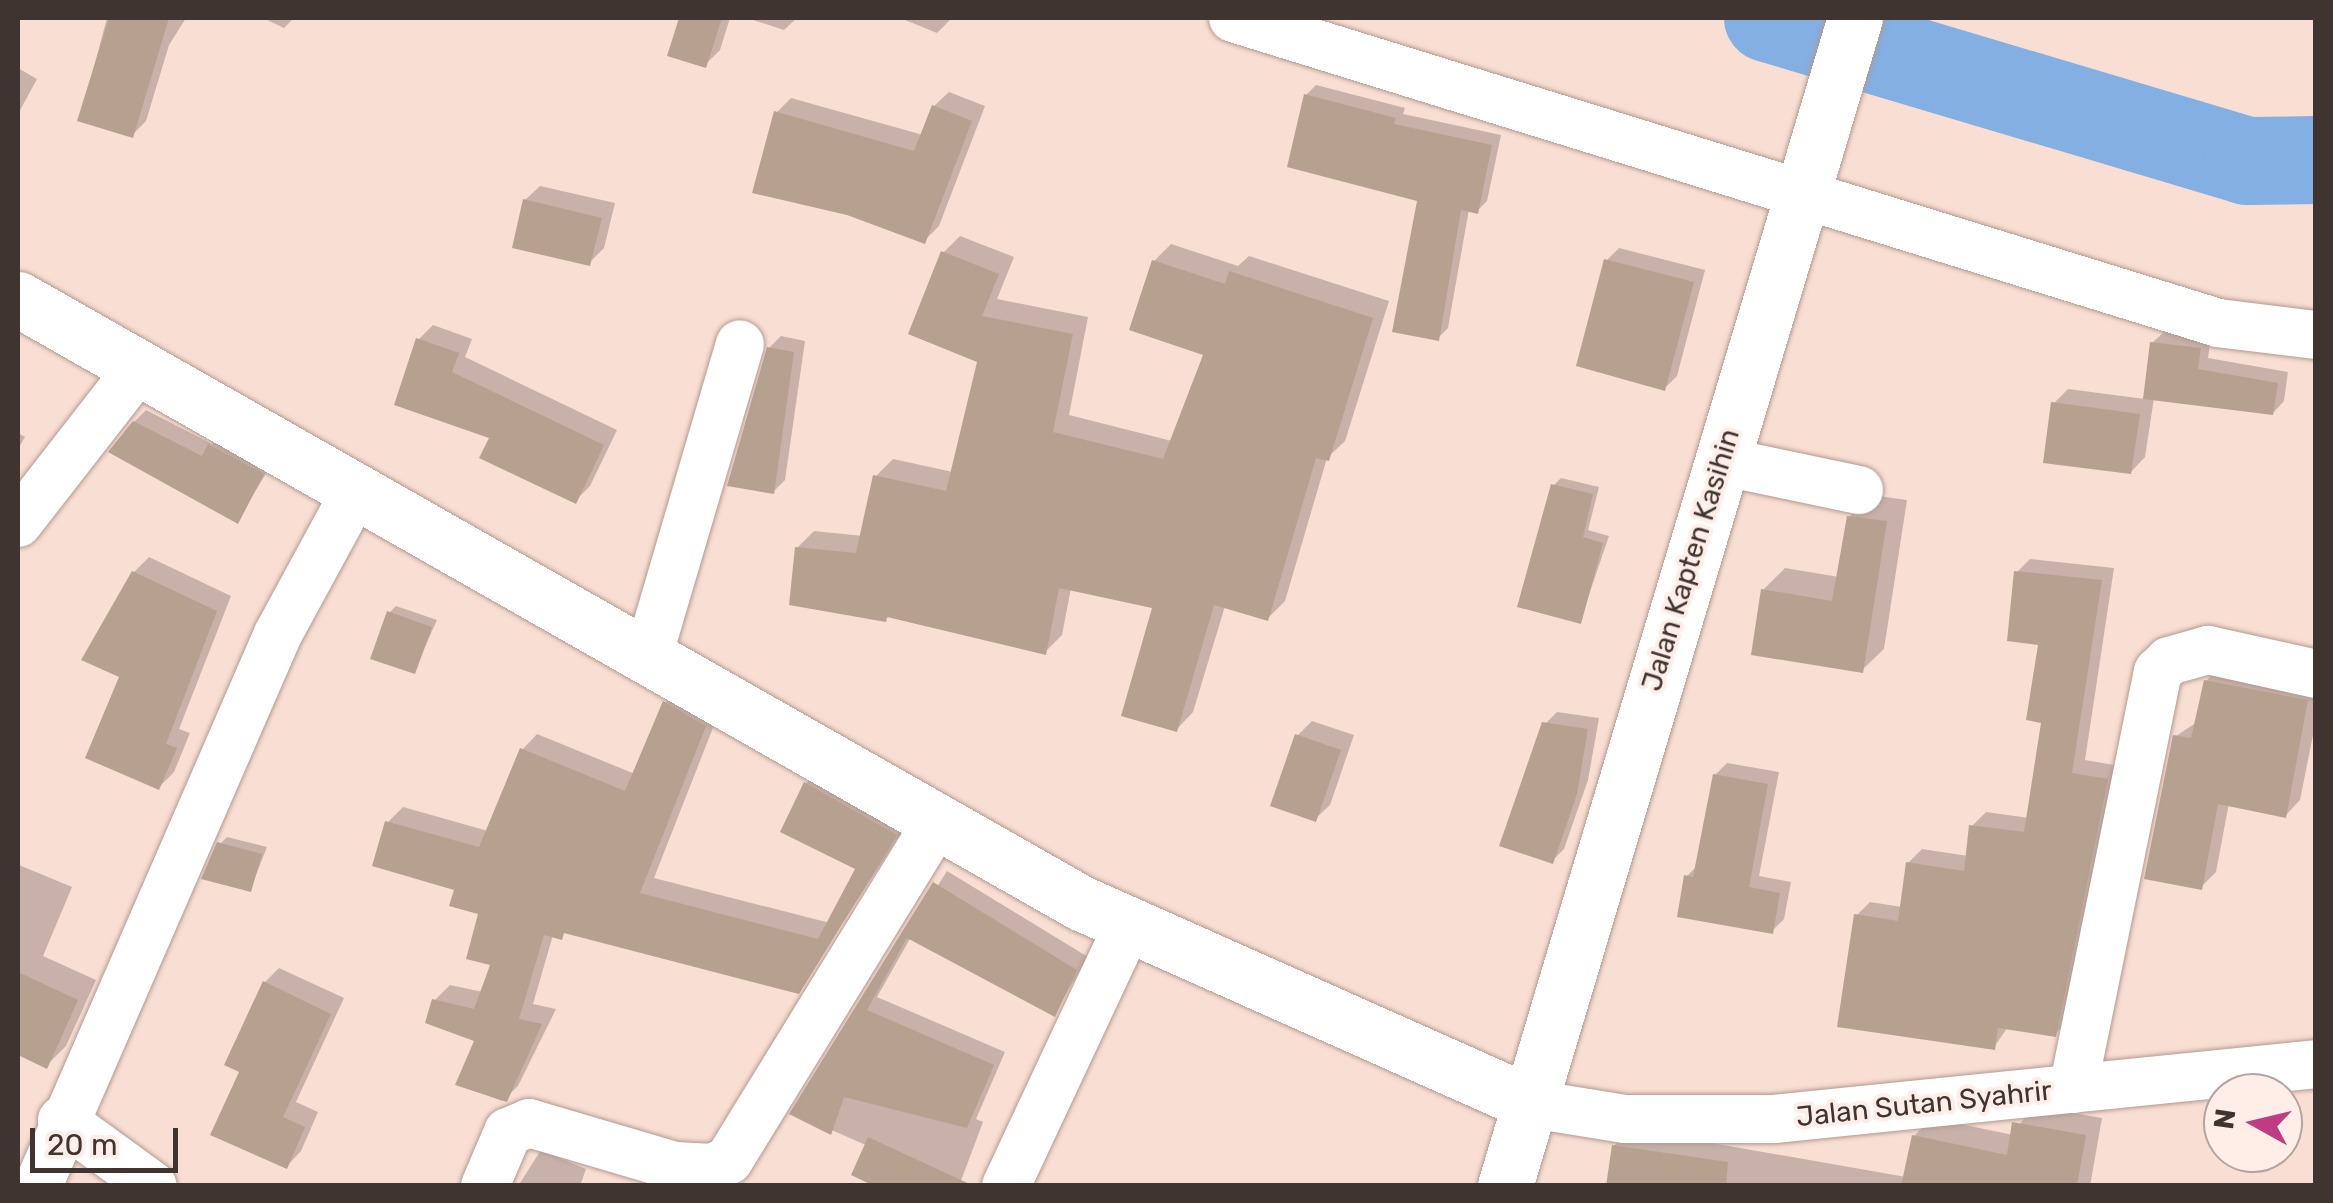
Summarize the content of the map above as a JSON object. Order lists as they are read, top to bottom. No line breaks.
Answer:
{"streets":{"street":["Jalan Kapten Kasihin","Jalan Sutan Syahrir"]},"crossings":[["Jalan Kapten Kasihin","Jalan Sutan Syahrir"]],"scale_bar":"20 m","north":"left"}
